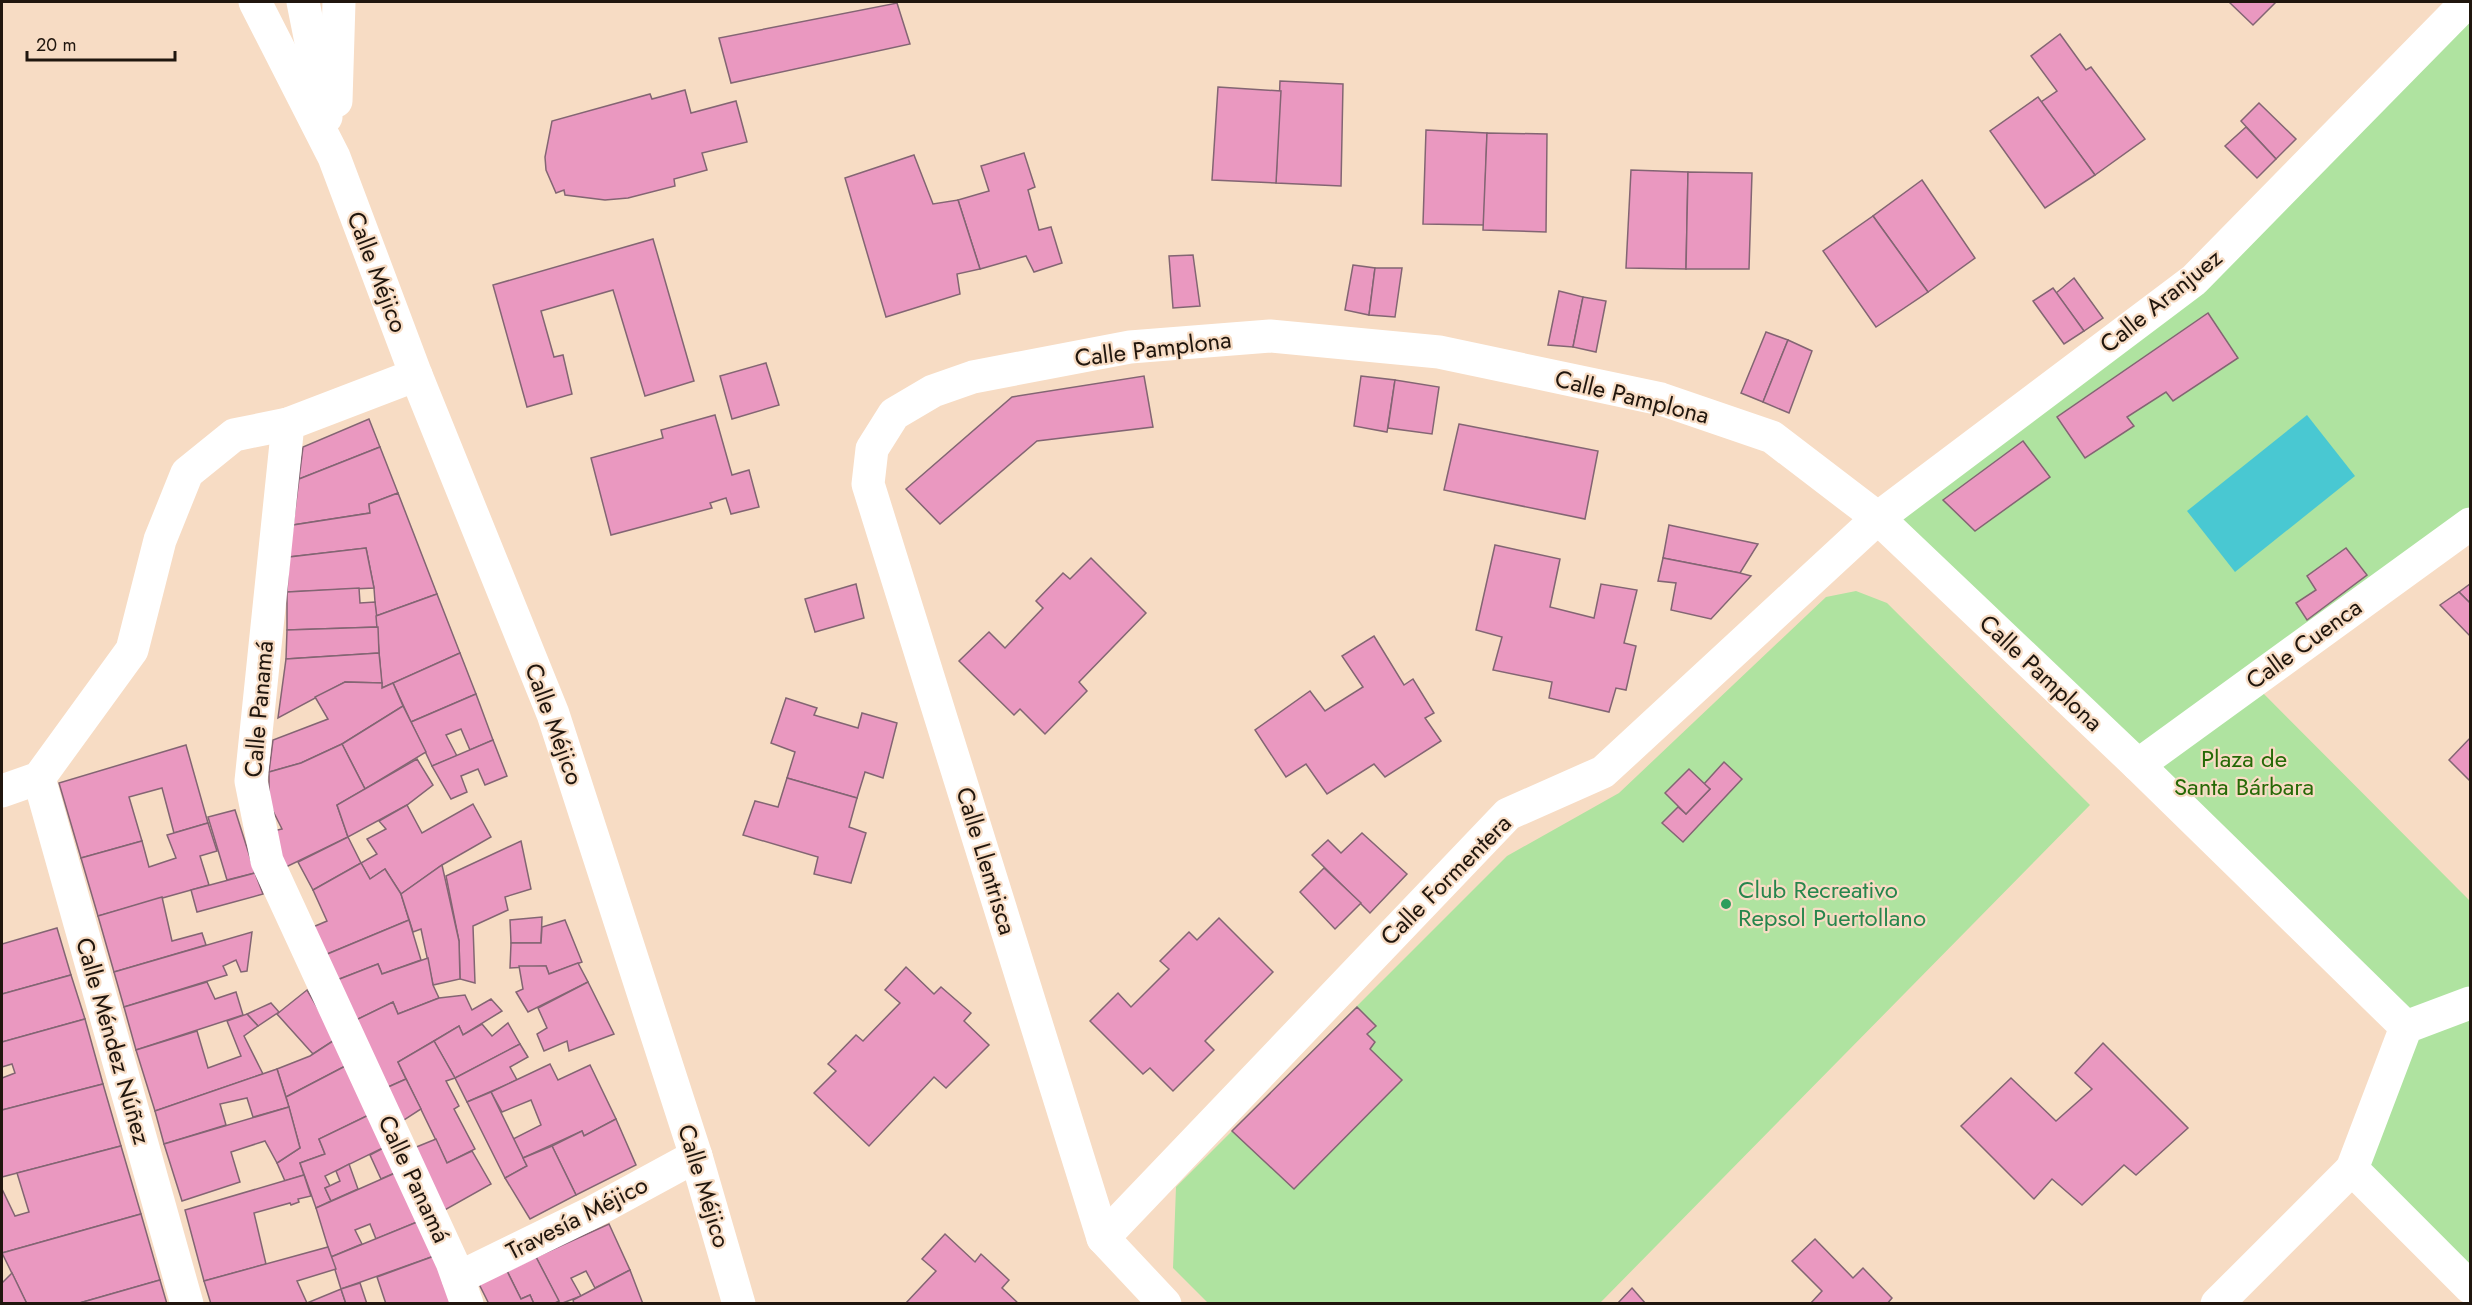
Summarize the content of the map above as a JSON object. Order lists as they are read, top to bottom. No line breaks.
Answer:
{"streets":{"street":["Calle Méjico","Calle Aranjuez","Calle Pamplona","Calle Cuenca","Calle Panamá","Calle Llentrisca","Calle Formentera","Calle Méndez Núñez","Travesía Méjico"]},"crossings":[["Calle Méjico","Travesía Méjico"],["Calle Aranjuez","Calle Pamplona"],["Calle Aranjuez","Calle Formentera"],["Calle Pamplona","Calle Cuenca"],["Calle Pamplona","Calle Llentrisca"],["Calle Pamplona","Calle Formentera"],["Calle Panamá","Travesía Méjico"],["Calle Llentrisca","Calle Formentera"]],"parks":["Plaza de Santa Bárbara"],"places":["Club Recreativo Repsol Puertollano"],"scale_bar":"20 m"}
